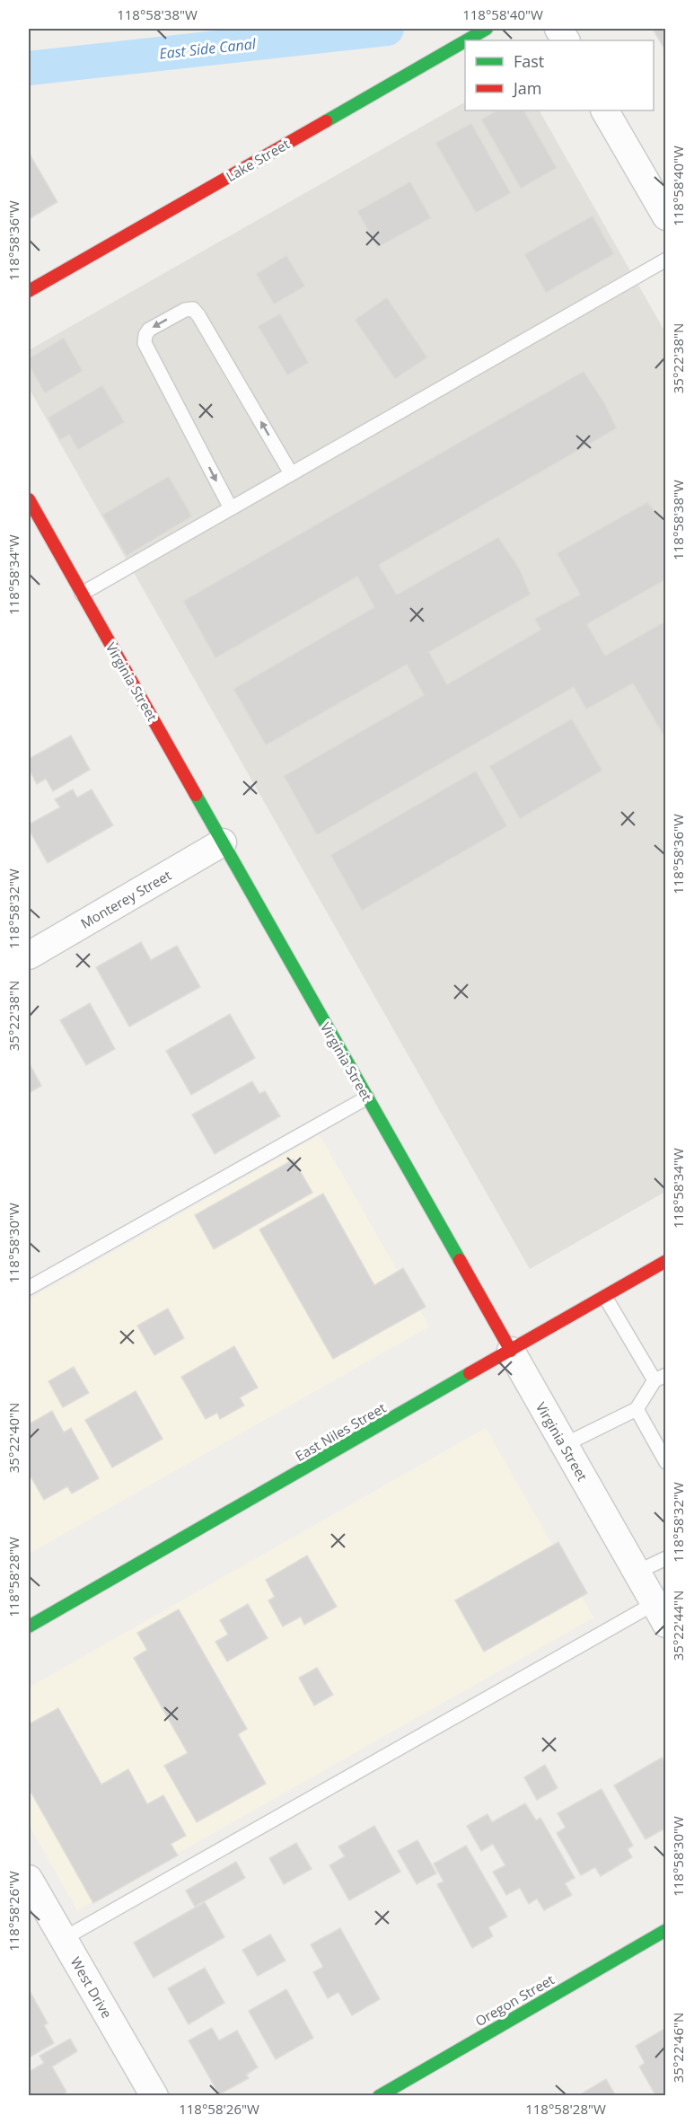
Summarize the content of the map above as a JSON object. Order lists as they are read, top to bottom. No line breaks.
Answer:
{"streets":{"street":["Lake Street","Virginia Street","Monterey Street","East Niles Street","West Drive","Oregon Street"]},"crossings":[["Virginia Street","Monterey Street"],["Virginia Street","East Niles Street"]],"water":["East Side Canal"],"legend":["Fast","Jam"],"coordinates":["118°58'38\"W","118°58'40\"W","118°58'36\"W","35°22'38\"N","118°58'34\"W","118°58'32\"W","118°58'30\"W","35°22'40\"N","118°58'28\"W","35°22'44\"N","118°58'26\"W","35°22'46\"N"]}
